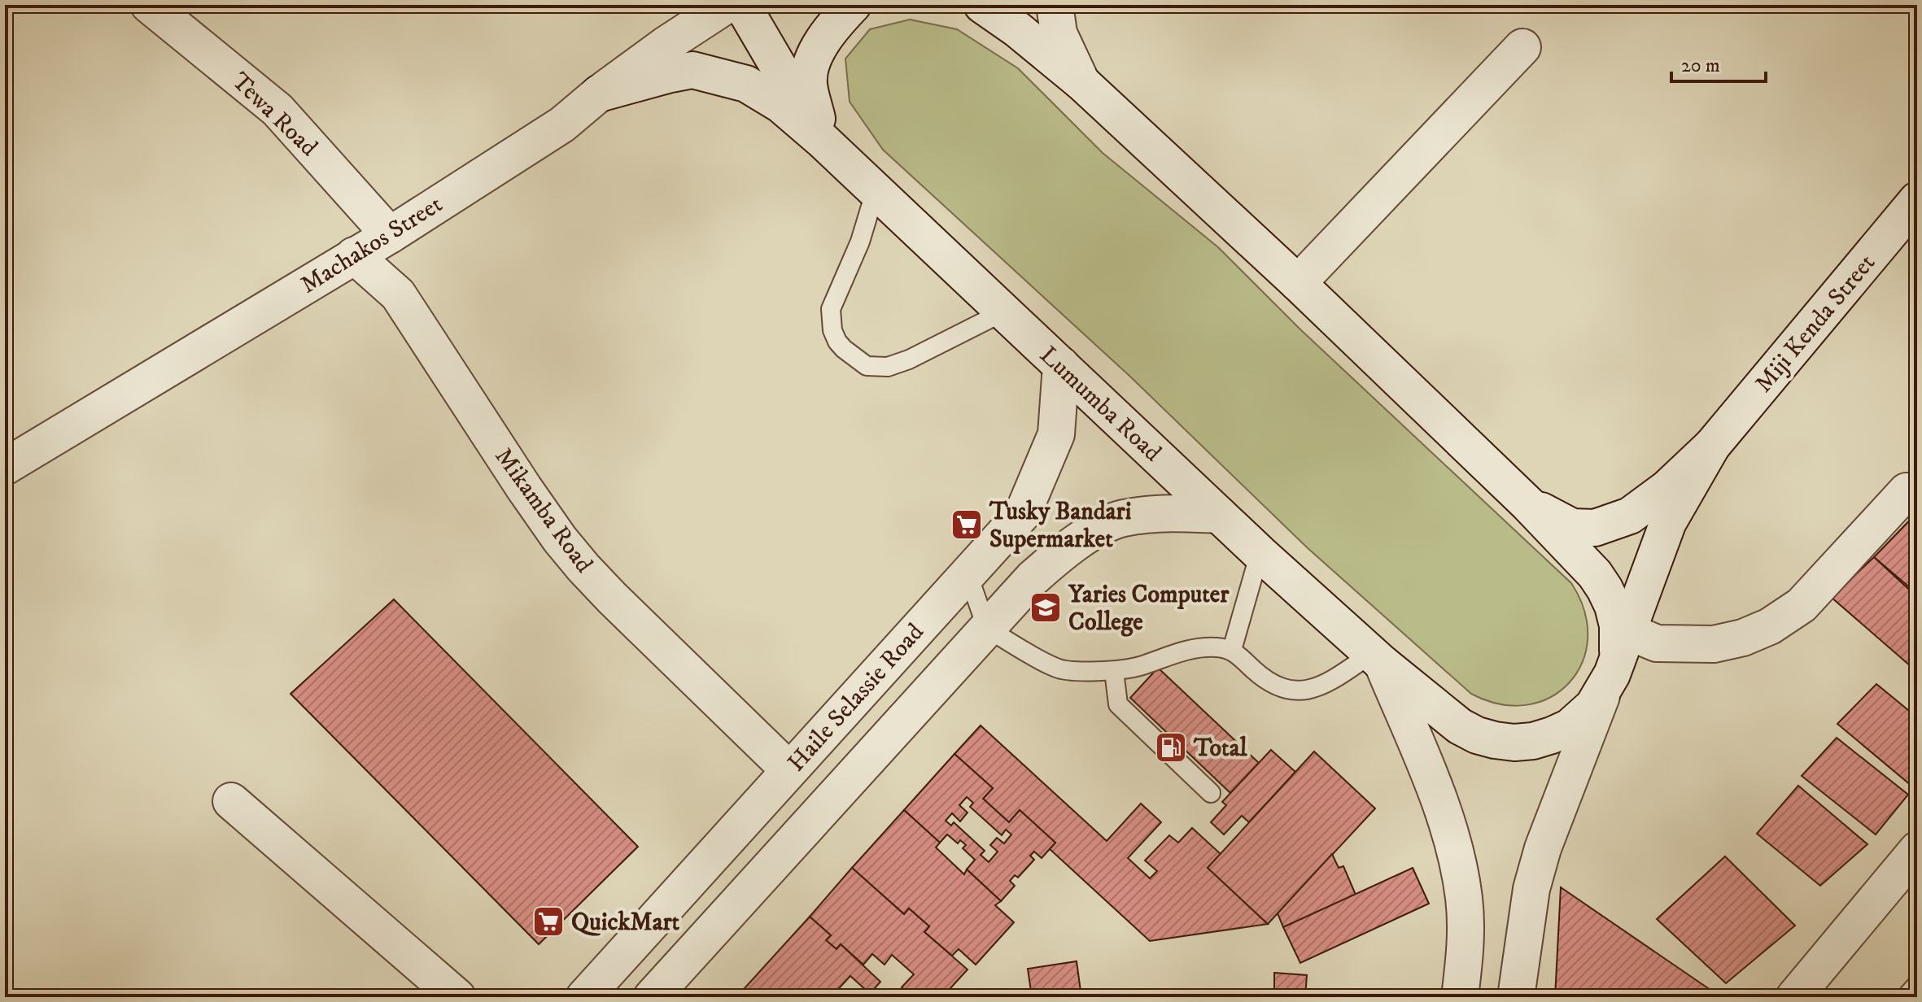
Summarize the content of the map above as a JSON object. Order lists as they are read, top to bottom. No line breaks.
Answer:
{"streets":{"street":["Tewa Road","Machakos Street","Miji Kenda Street","Lumumba Road","Mikamba Road","Haile Selassie Road"]},"crossings":[["Tewa Road","Machakos Street"],["Machakos Street","Mikamba Road"],["Lumumba Road","Haile Selassie Road"],["Mikamba Road","Haile Selassie Road"]],"places":{"supermarket":["Tusky Bandari Supermarket","QuickMart"],"school or university":["Yaries Computer College"],"fuel station":["Total"]},"scale_bar":"20 m"}
